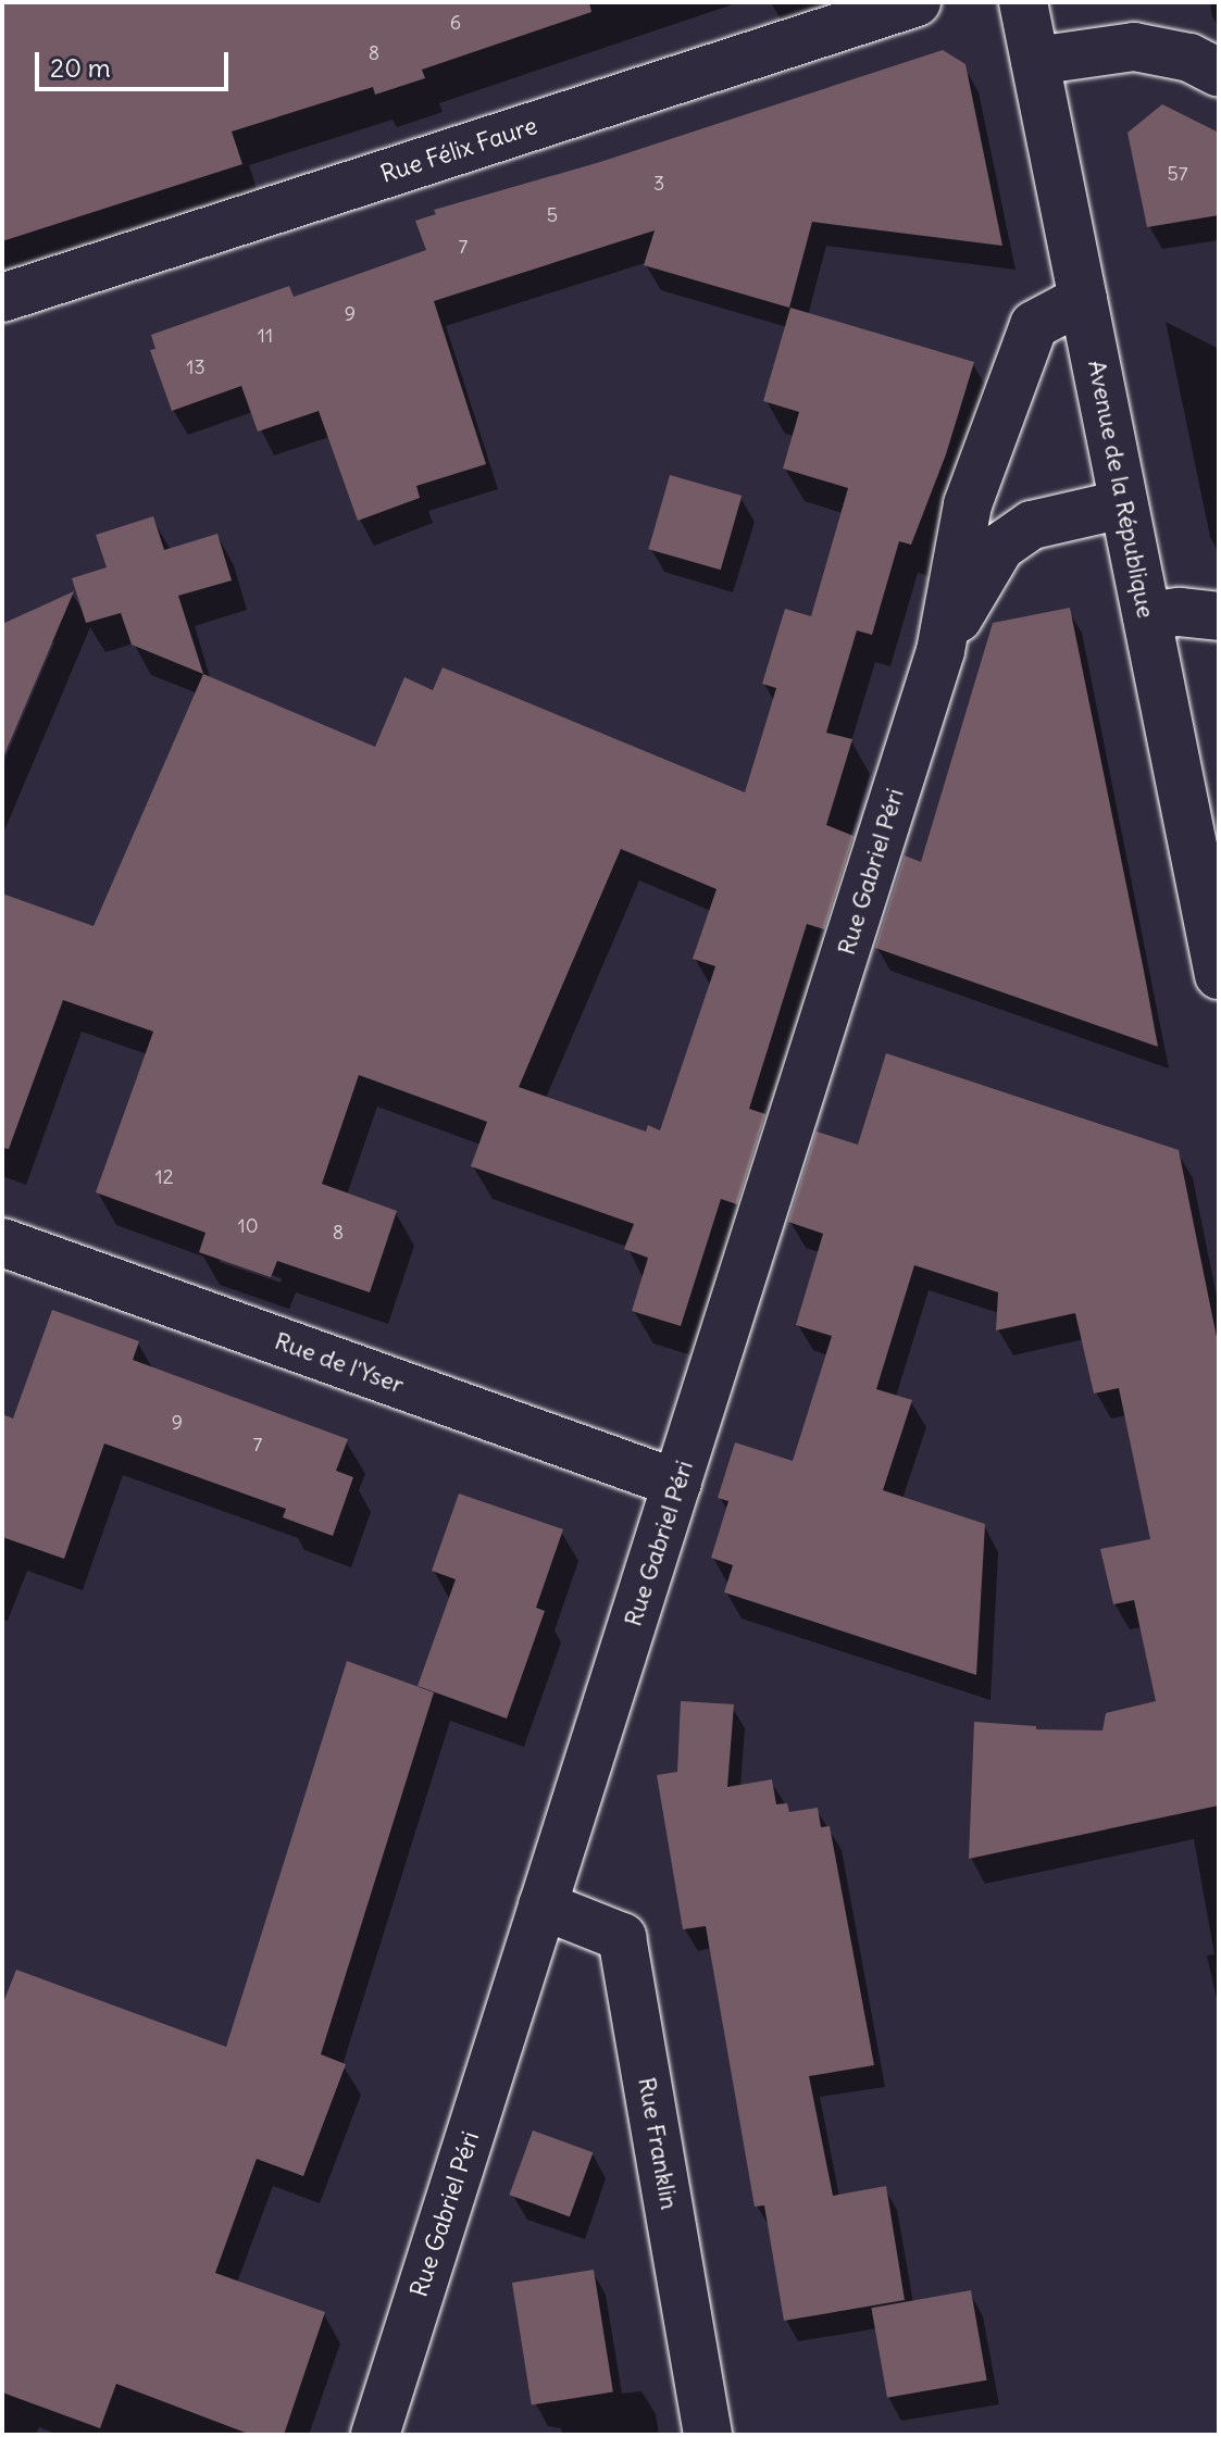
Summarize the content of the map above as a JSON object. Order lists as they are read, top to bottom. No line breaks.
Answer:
{"streets":{"street":["Rue Félix Faure","Avenue de la République","Rue Gabriel Péri","Rue de l'Yser","Rue Franklin"]},"crossings":[["Avenue de la République","Rue Gabriel Péri"],["Rue Gabriel Péri","Rue de l'Yser"],["Rue Gabriel Péri","Rue Franklin"]],"house_numbers":["6","8","57","3","5","7","9","11","13","12","10","8","9","7"],"scale_bar":"20 m"}
